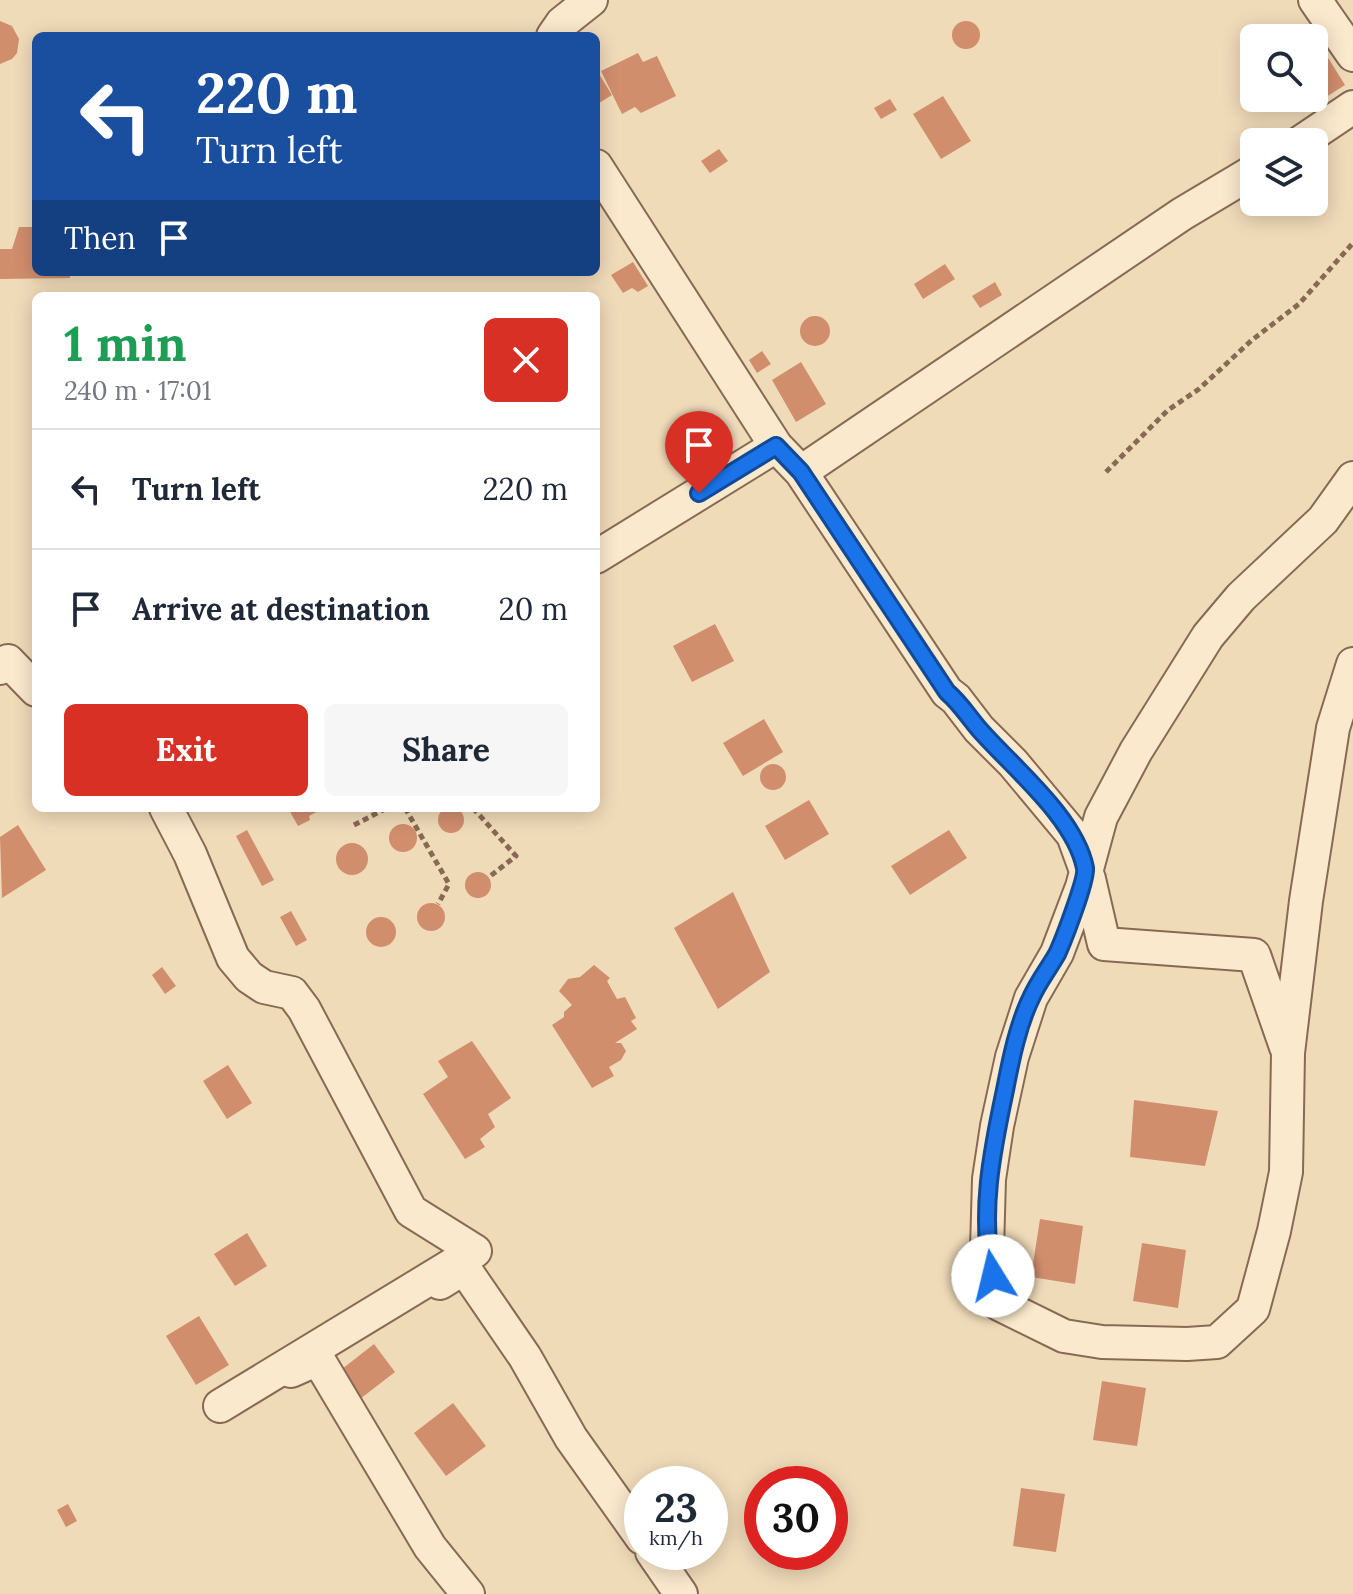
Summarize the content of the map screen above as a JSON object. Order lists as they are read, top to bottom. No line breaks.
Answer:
{"page":{"turn":["220 m","Turn left"],"then":"Then","heading":["1 min","240 m · 17:01"],"list":[{"name":"Turn left","value":"220 m"},{"name":"Arrive at destination","value":"20 m"}],"buttons":["Exit","Share"],"speed":"23 km/h","limit":"30"}}
